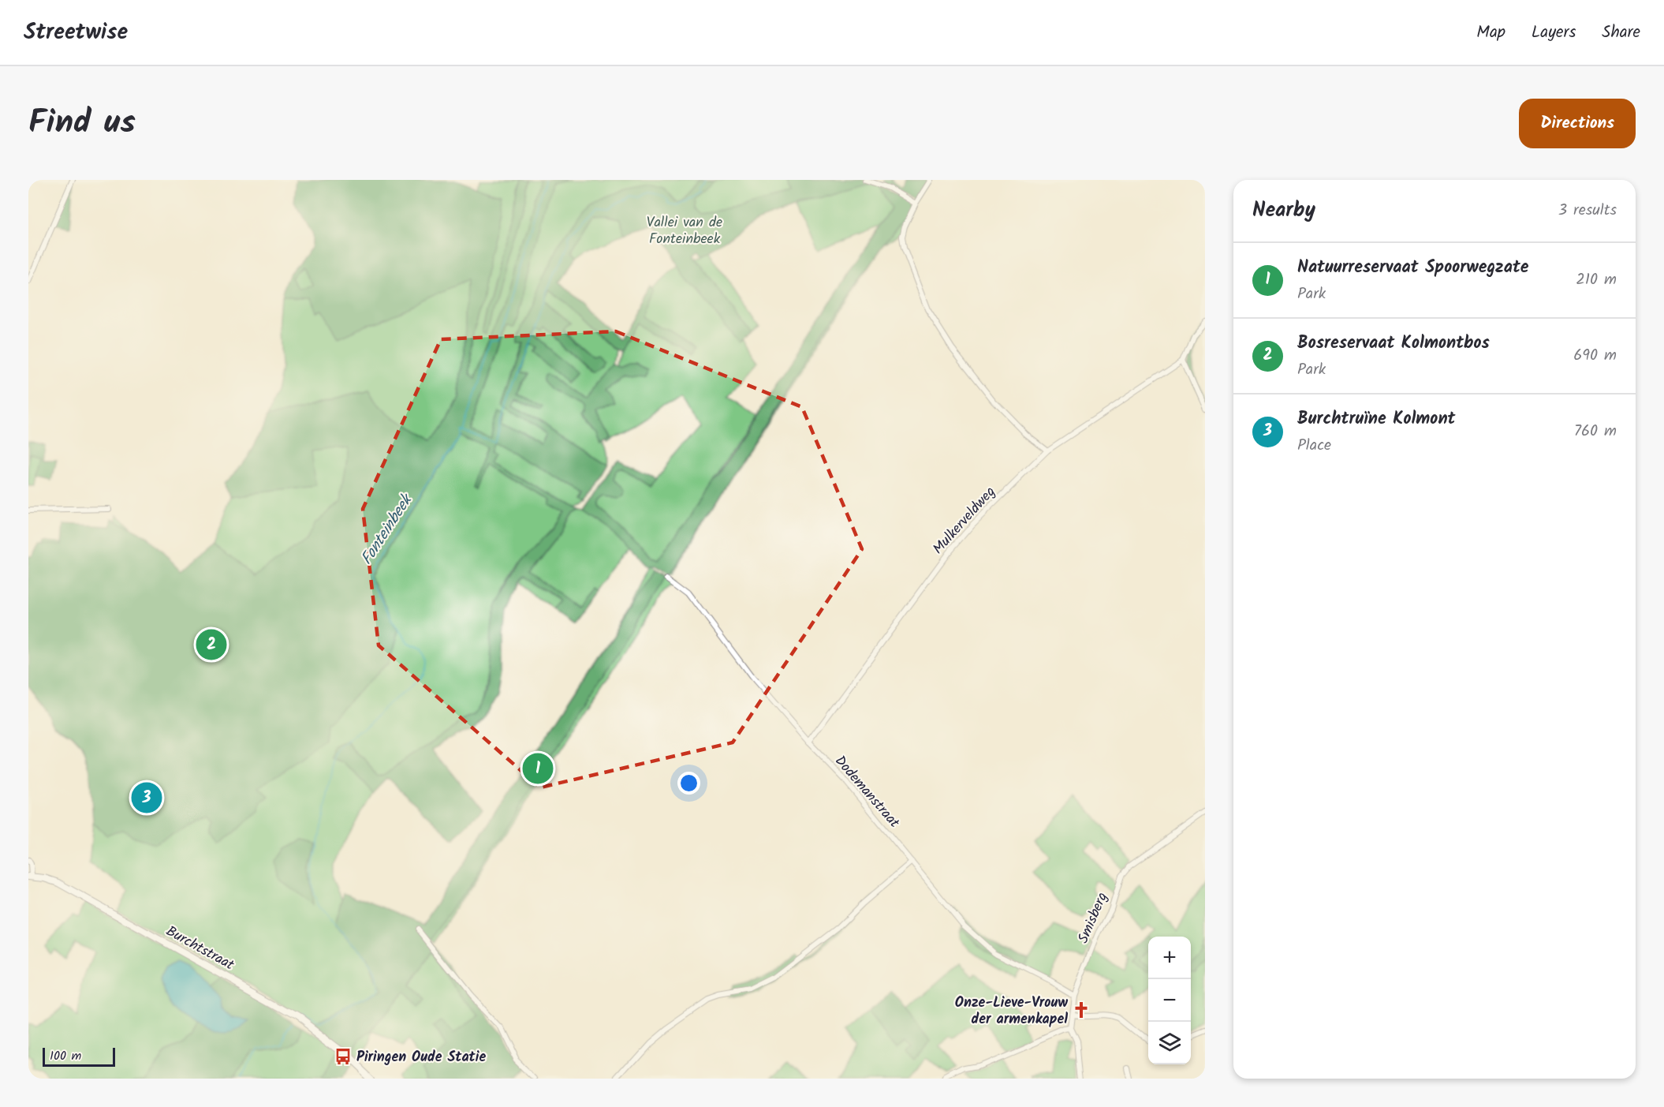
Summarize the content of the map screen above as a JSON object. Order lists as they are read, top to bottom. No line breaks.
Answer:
{"streets":{"street":["Mulkerveldweg","Dodemanstraat","Smisberg","Burchtstraat"]},"crossings":[["Mulkerveldweg","Dodemanstraat"],["Dodemanstraat","Smisberg"]],"water":["Fonteinbeek"],"parks":["Vallei van de Fonteinbeek"],"places":{"church":["Onze-Lieve-Vrouw der armenkapel"],"bus stop":["Piringen Oude Statie"]},"scale_bar":"100 m","page":{"header":"Streetwise","nav":["Map","Layers","Share"],"title":"Find us","buttons":"Directions","heading":["Nearby","3 results"],"list":[{"mark":"1","name":"Natuurreservaat Spoorwegzate","note":"Park","value":"210 m"},{"mark":"2","name":"Bosreservaat Kolmontbos","note":"Park","value":"690 m"},{"mark":"3","name":"Burchtruïne Kolmont","note":"Place","value":"760 m"}],"pins":["2","1","3"],"map_buttons":["+","−"],"scale":"100 m"}}
